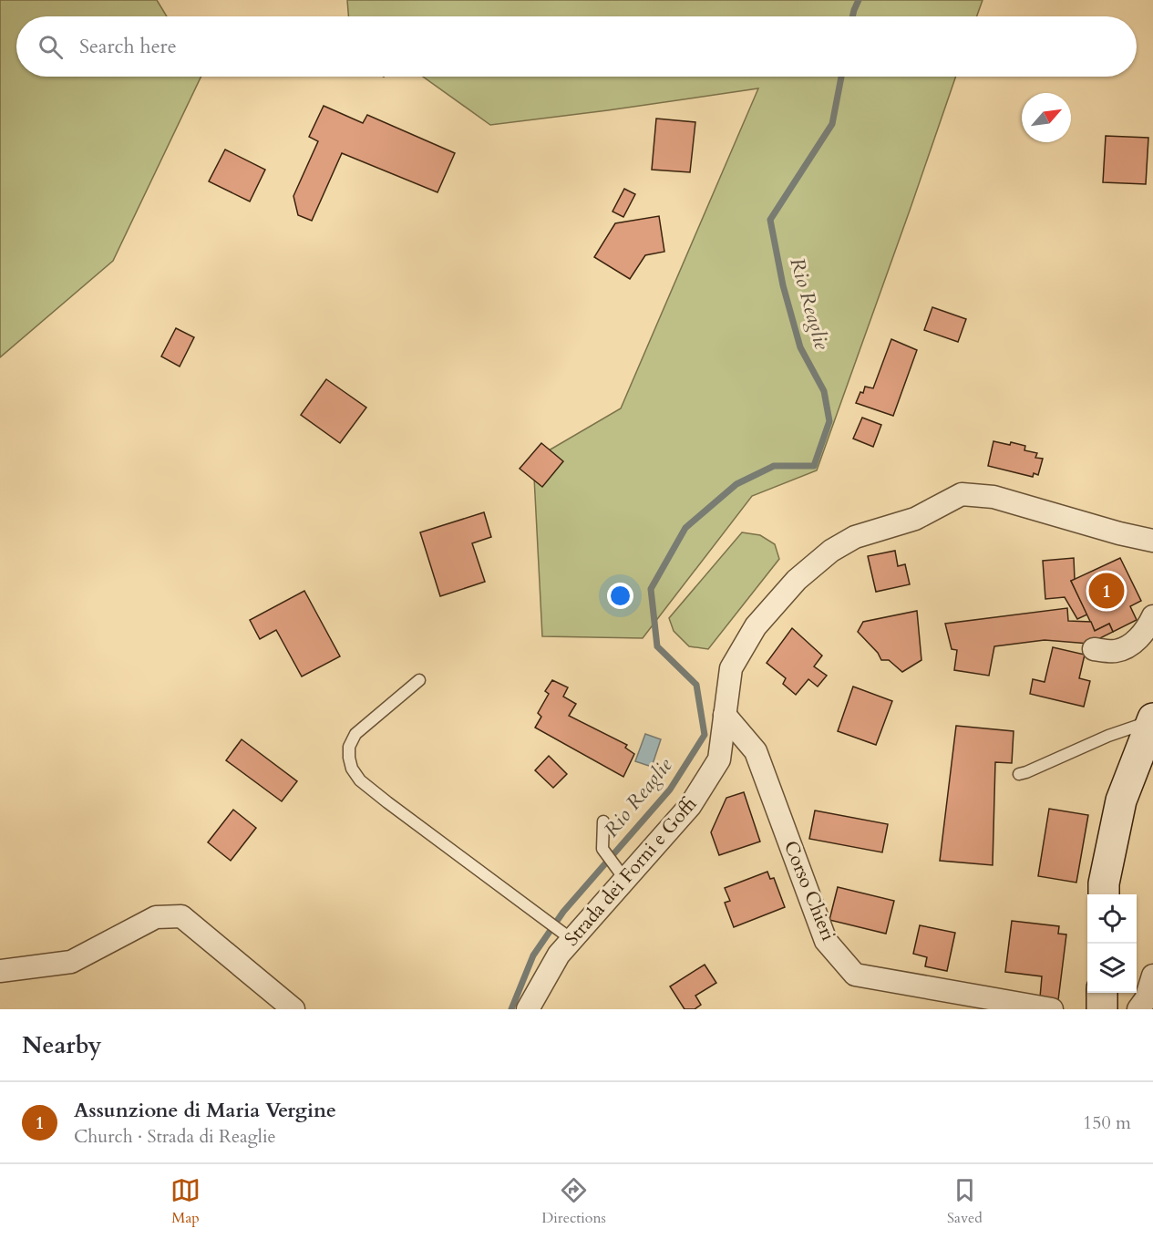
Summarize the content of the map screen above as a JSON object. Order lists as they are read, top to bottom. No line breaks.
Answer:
{"streets":{"street":["Strada dei Forni e Goffi","Corso Chieri"]},"crossings":[["Strada dei Forni e Goffi","Corso Chieri"]],"water":["Rio Reaglie"],"north":"top right","page":{"search":"Search here","pins":"1","heading":"Nearby","list":[{"mark":"1","name":"Assunzione di Maria Vergine","note":"Church · Strada di Reaglie","value":"150 m"}],"nav":["Map","Directions","Saved"]}}
